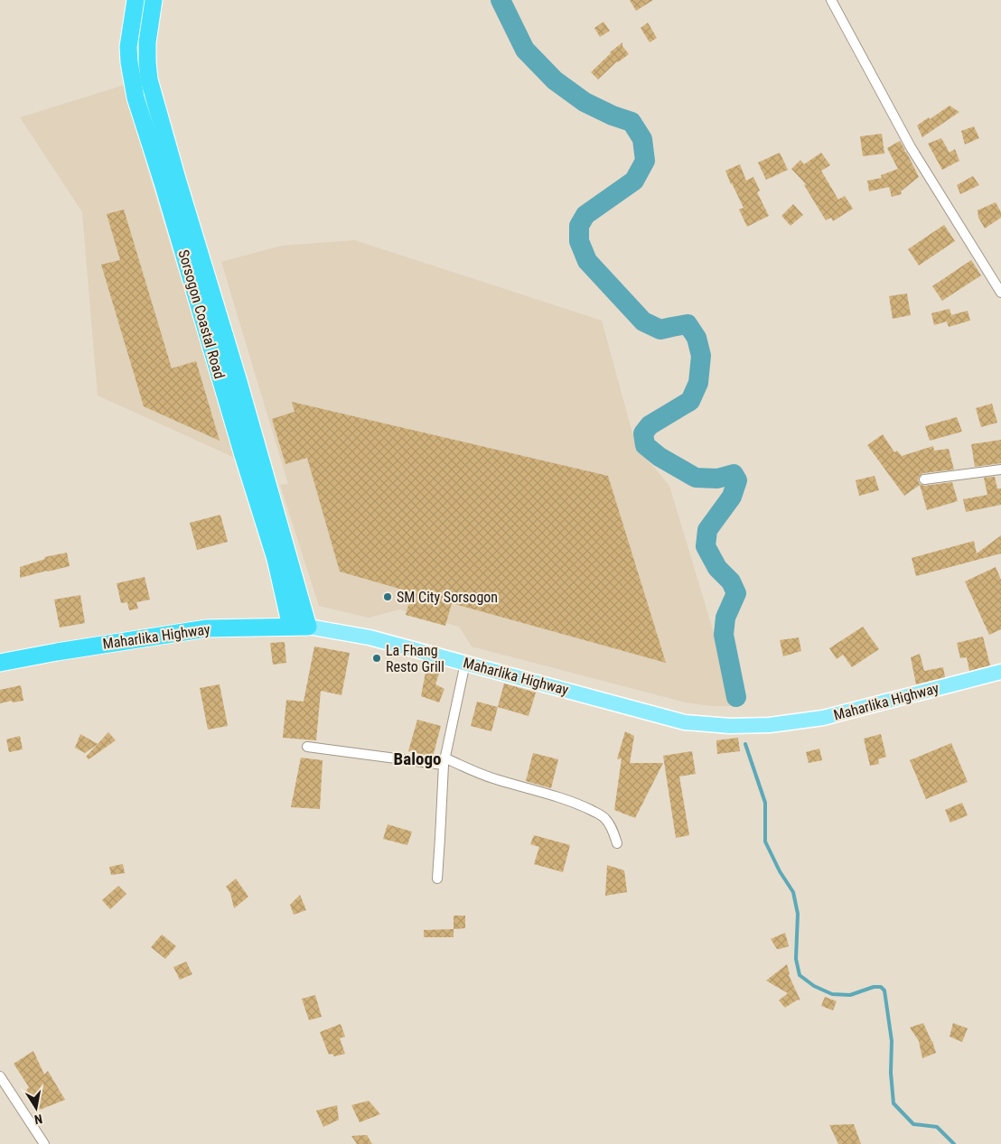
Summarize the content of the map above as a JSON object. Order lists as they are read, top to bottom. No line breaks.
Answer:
{"streets":{"highway":["Sorsogon Coastal Road","Maharlika Highway"]},"crossings":[["Sorsogon Coastal Road","Maharlika Highway"]],"districts":["Balogo"],"places":["SM City Sorsogon","La Fhang Resto Grill"],"north":"bottom"}
